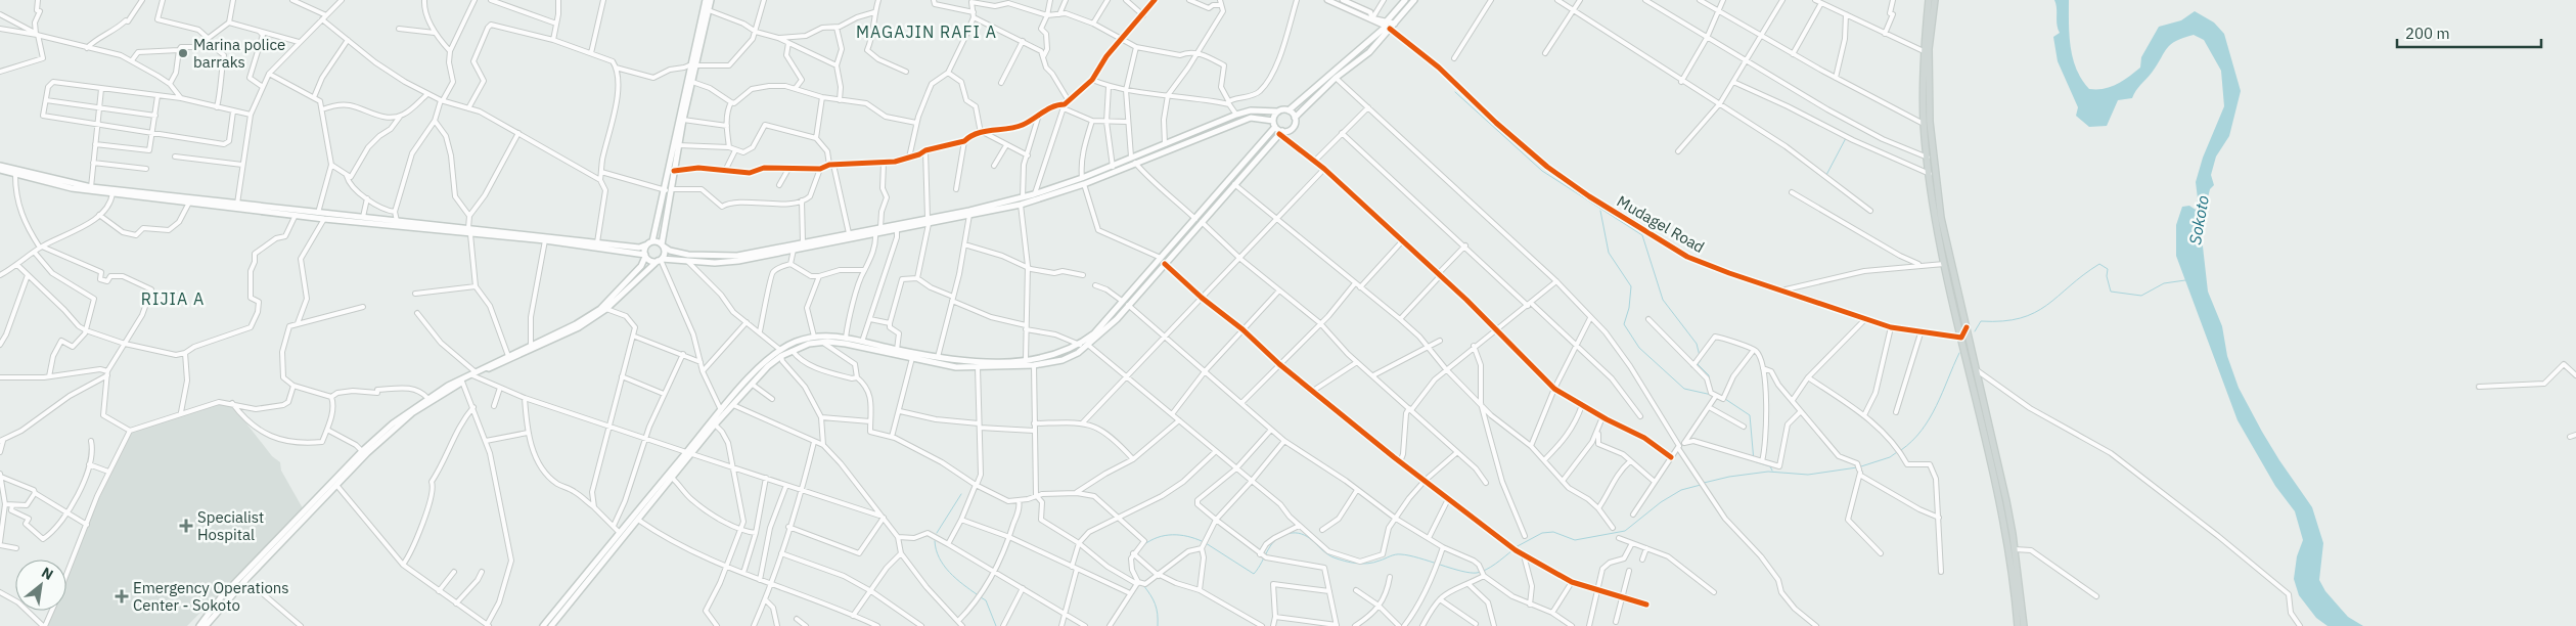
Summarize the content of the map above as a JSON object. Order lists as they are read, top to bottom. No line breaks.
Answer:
{"streets":{"street":["Mudagel Road"]},"districts":["MAGAJIN RAFI A","RIJIA A"],"water":["Sokoto"],"places":{"other":["Marina police barraks"],"health":["Specialist Hospital","Emergency Operations Center - Sokoto"]},"scale_bar":"200 m","north":"top right"}
